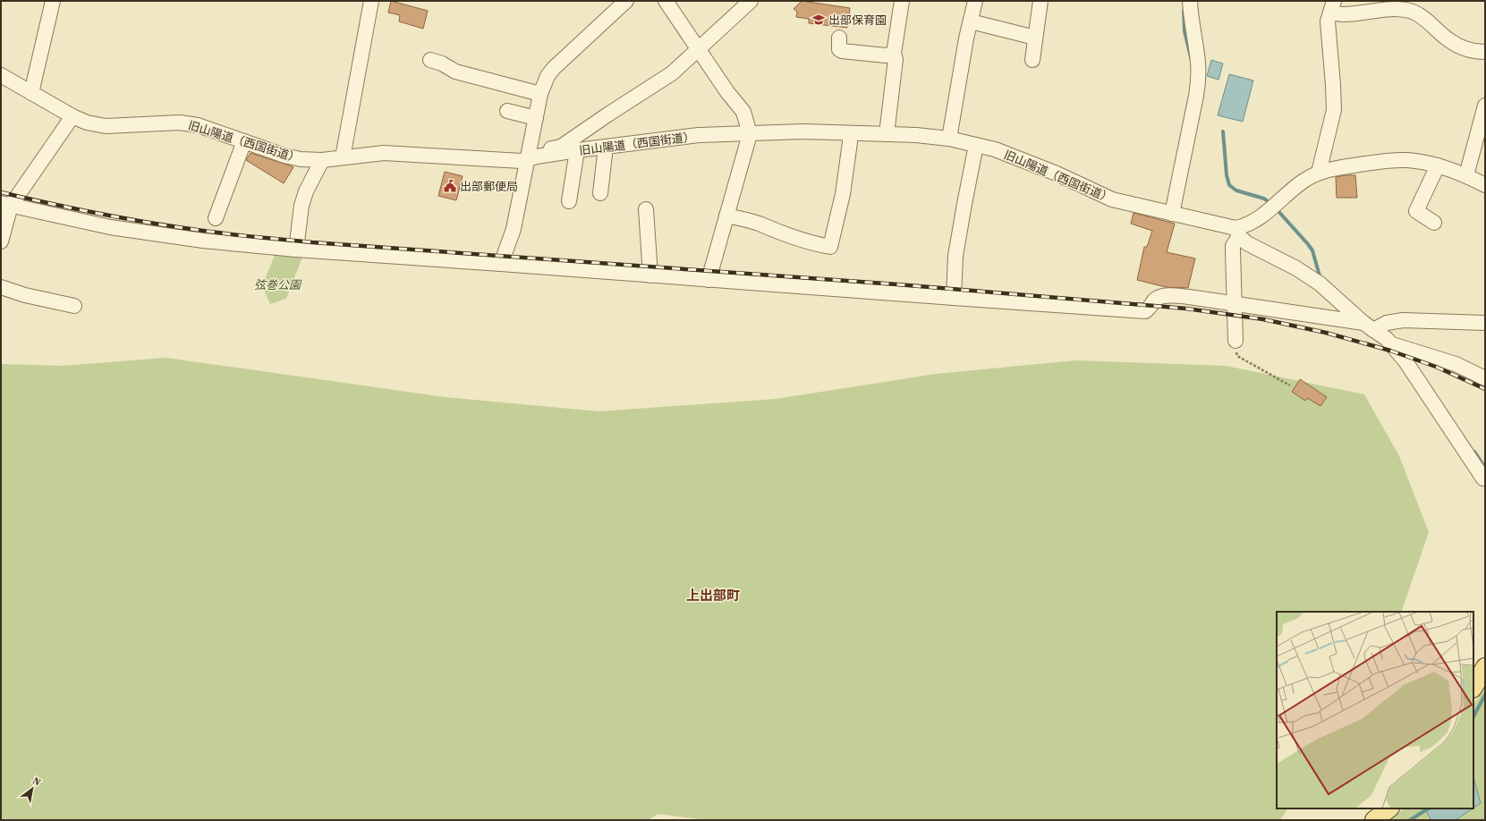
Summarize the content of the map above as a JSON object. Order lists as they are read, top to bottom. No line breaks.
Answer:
{"streets":{"street":["旧山陽道（西国街道）"]},"districts":["上出部町"],"parks":["弦巻公園"],"places":{"school or university":["出部保育園"],"public building":["出部郵便局"]},"north":"top right"}
